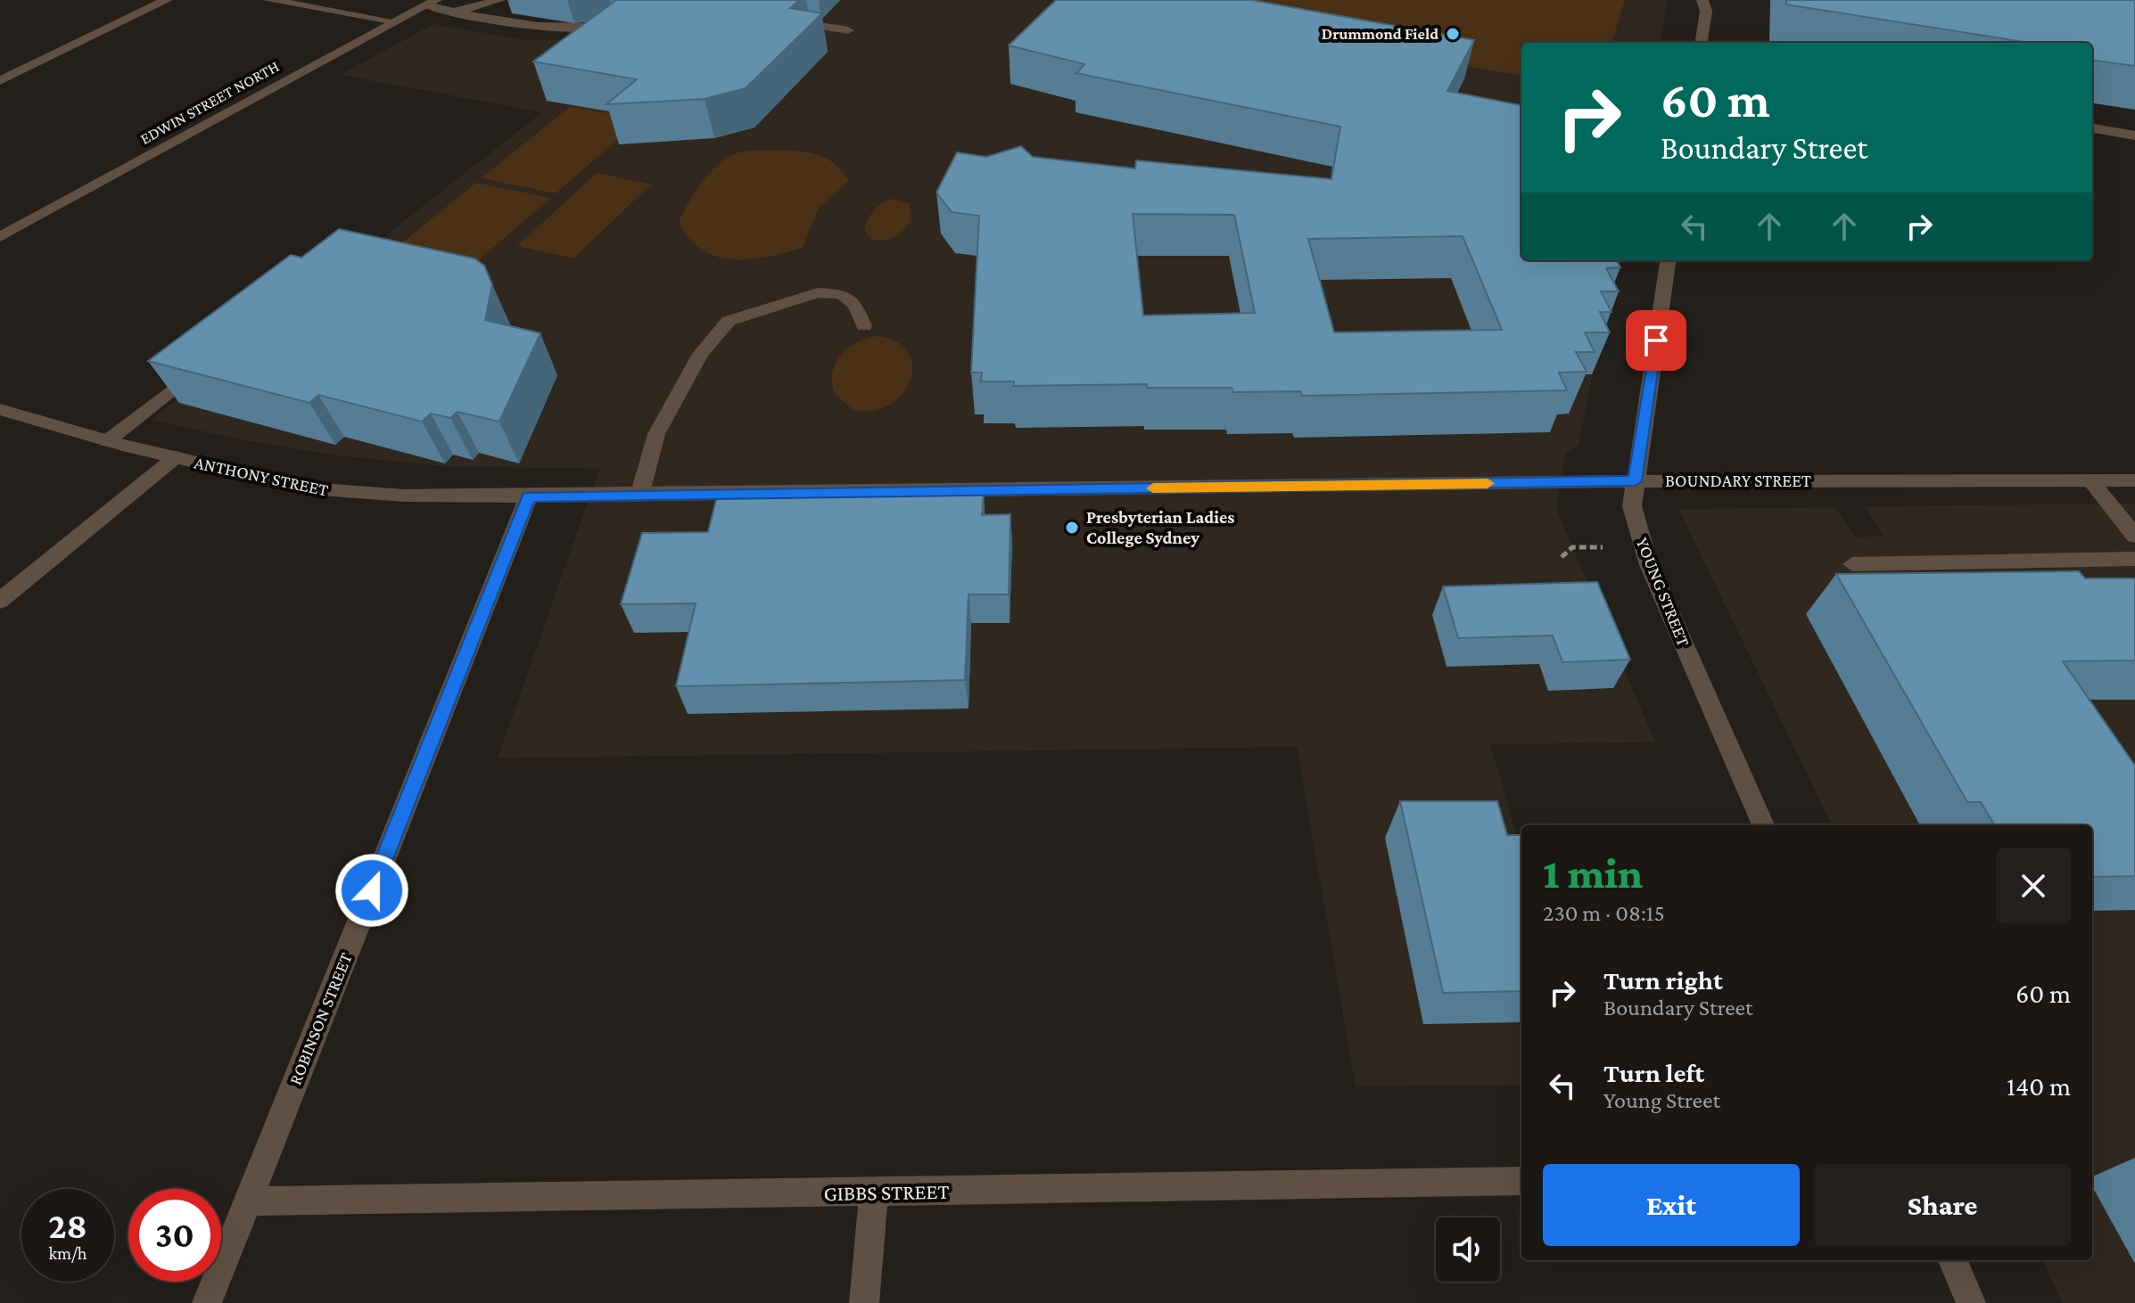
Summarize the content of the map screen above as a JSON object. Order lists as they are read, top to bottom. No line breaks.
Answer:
{"streets":{"street":["EDWIN STREET NORTH","ANTHONY STREET","BOUNDARY STREET","YOUNG STREET","ROBINSON STREET","GIBBS STREET"]},"crossings":[["ANTHONY STREET","BOUNDARY STREET"],["ANTHONY STREET","ROBINSON STREET"],["BOUNDARY STREET","YOUNG STREET"],["BOUNDARY STREET","ROBINSON STREET"],["ROBINSON STREET","GIBBS STREET"]],"places":["Drummond Field","Presbyterian Ladies College Sydney"],"page":{"turn":["60 m","Boundary Street"],"heading":["1 min","230 m · 08:15"],"list":[{"name":"Turn right","note":"Boundary Street","value":"60 m"},{"name":"Turn left","note":"Young Street","value":"140 m"}],"buttons":["Exit","Share"],"speed":"28 km/h","limit":"30"}}
